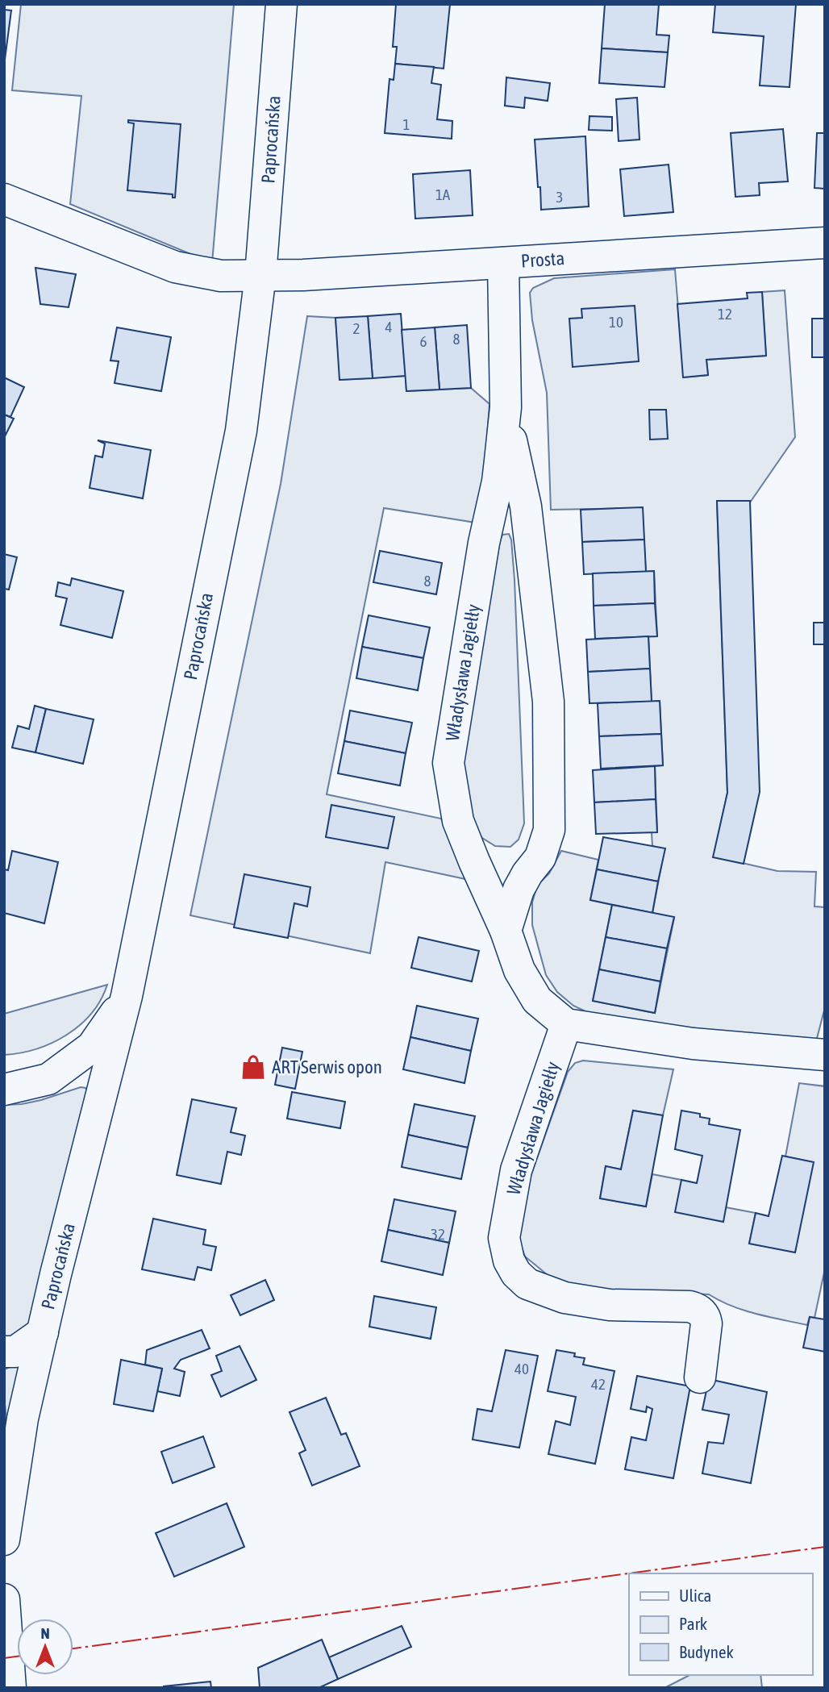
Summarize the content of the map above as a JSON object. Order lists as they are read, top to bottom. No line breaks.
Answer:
{"streets":{"street":["Paprocańska","Prosta","Władysława Jagiełły"]},"crossings":[["Paprocańska","Prosta"],["Prosta","Władysława Jagiełły"]],"places":{"shop":["ART Serwis opon"]},"house_numbers":["1","1A","3","12","10","4","2","8","6","8","32","40","42"],"legend":["Ulica","Park","Budynek"],"north":"top"}
